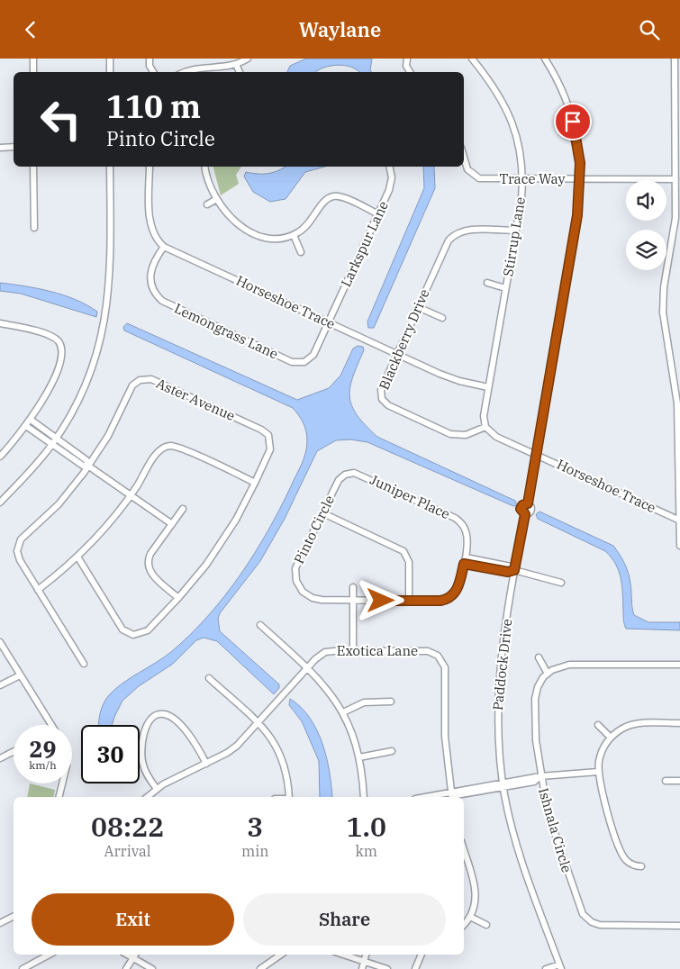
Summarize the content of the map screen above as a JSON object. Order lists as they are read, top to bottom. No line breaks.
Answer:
{"streets":{"street":["Trace Way","Stirrup Lane","Larkspur Lane","Horseshoe Trace","Lemongrass Lane","Blackberry Drive","Aster Avenue","Juniper Place","Pinto Circle","Exotica Lane","Paddock Drive","Ishnala Circle"]},"crossings":[["Trace Way","Stirrup Lane"],["Stirrup Lane","Horseshoe Trace"],["Stirrup Lane","Blackberry Drive"],["Larkspur Lane","Horseshoe Trace"],["Larkspur Lane","Lemongrass Lane"],["Horseshoe Trace","Lemongrass Lane"],["Horseshoe Trace","Blackberry Drive"],["Horseshoe Trace","Paddock Drive"],["Juniper Place","Pinto Circle"]],"page":{"header":"Waylane","turn":["110 m","Pinto Circle"],"speed":"29 km/h","limit":"30","eta":["08:22","Arrival","3","min","1.0","km"],"buttons":["Exit","Share"]}}
